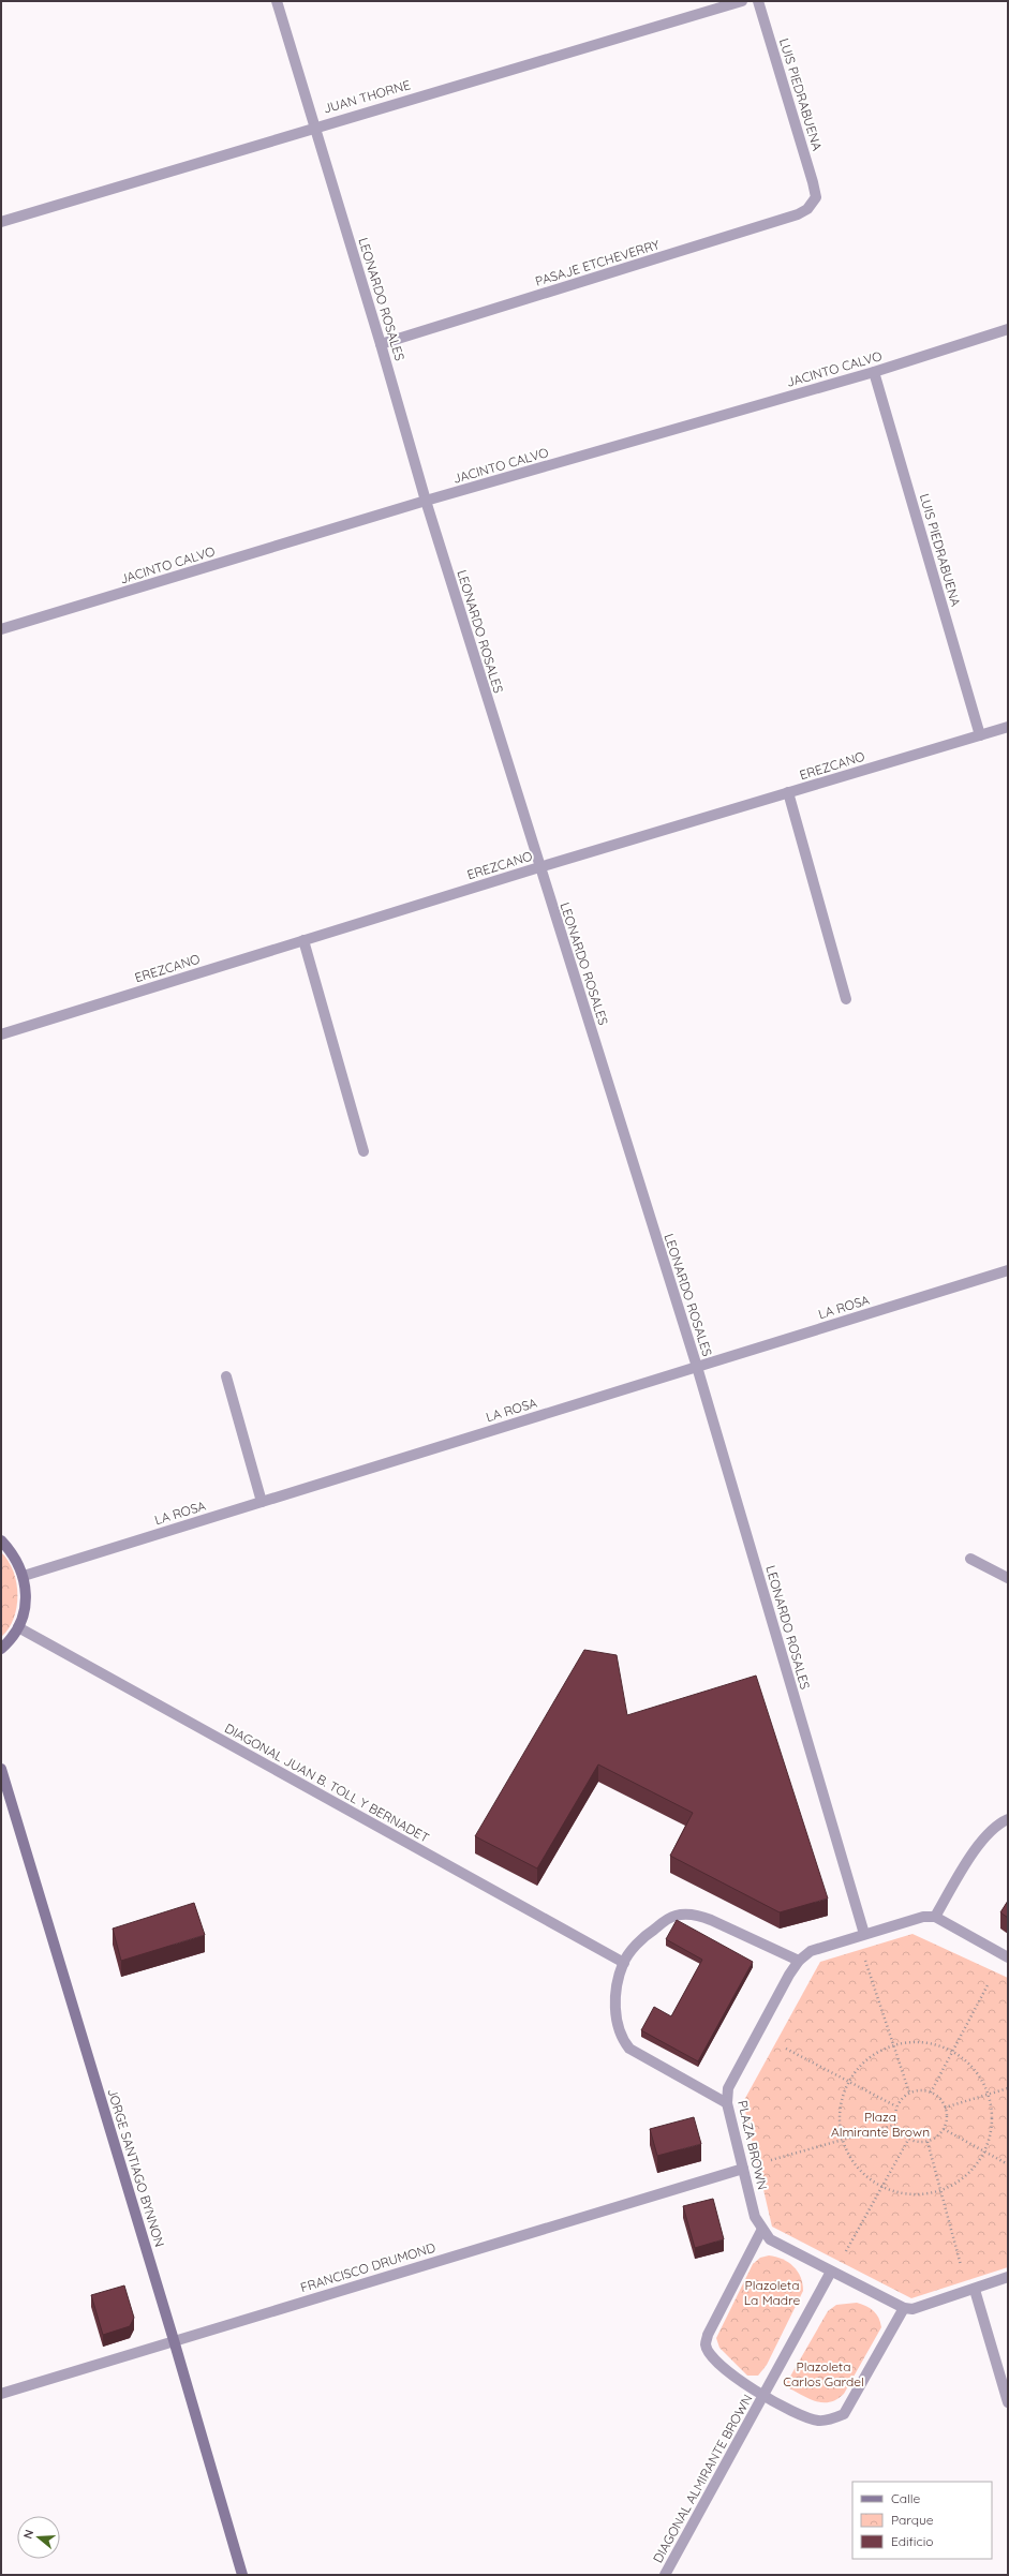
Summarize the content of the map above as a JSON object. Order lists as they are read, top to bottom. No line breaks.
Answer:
{"streets":{"street":["LUIS PIEDRABUENA","JUAN THORNE","PASAJE ETCHEVERRY","LEONARDO ROSALES","JACINTO CALVO","EREZCANO","LA ROSA","DIAGONAL JUAN B. TOLL Y BERNADET","PLAZA BROWN","JORGE SANTIAGO BYNNON","FRANCISCO DRUMOND","DIAGONAL ALMIRANTE BROWN"]},"crossings":[["LUIS PIEDRABUENA","PASAJE ETCHEVERRY"],["LUIS PIEDRABUENA","JACINTO CALVO"],["LUIS PIEDRABUENA","EREZCANO"],["JUAN THORNE","LEONARDO ROSALES"],["PASAJE ETCHEVERRY","LEONARDO ROSALES"],["LEONARDO ROSALES","JACINTO CALVO"],["LEONARDO ROSALES","EREZCANO"],["LEONARDO ROSALES","LA ROSA"],["LEONARDO ROSALES","PLAZA BROWN"],["PLAZA BROWN","FRANCISCO DRUMOND"],["PLAZA BROWN","DIAGONAL ALMIRANTE BROWN"],["JORGE SANTIAGO BYNNON","FRANCISCO DRUMOND"]],"parks":["Plaza Almirante Brown","Plazoleta La Madre","Plazoleta Carlos Gardel"],"legend":["Calle","Parque","Edificio"],"north":"left"}
